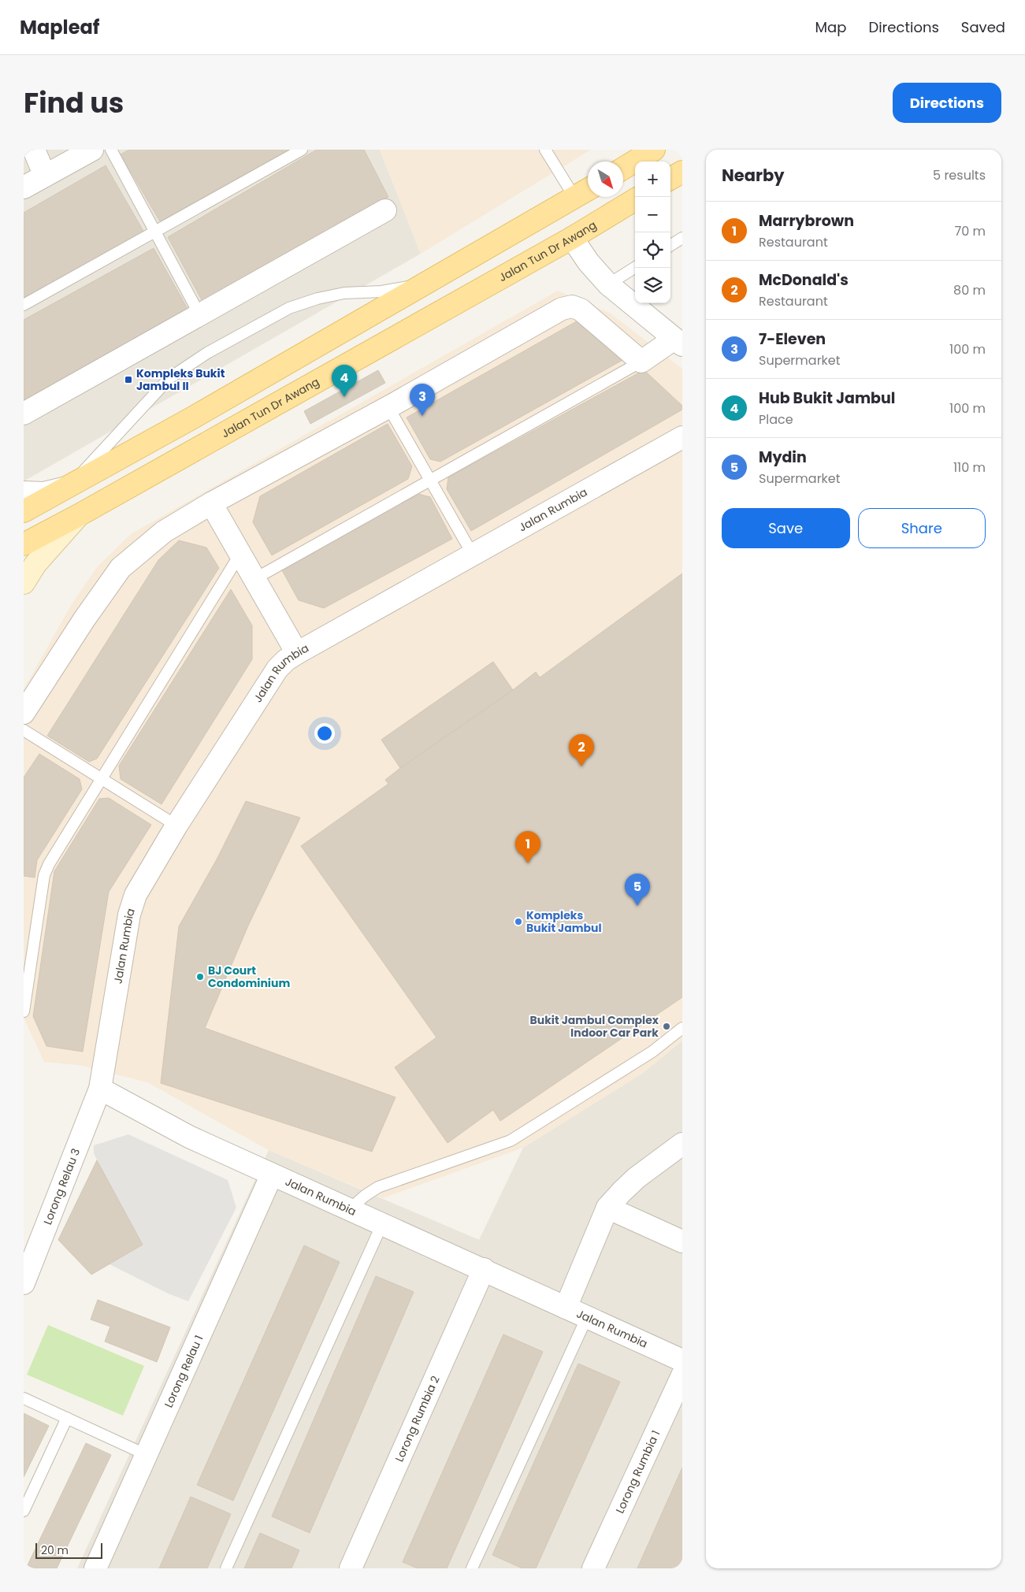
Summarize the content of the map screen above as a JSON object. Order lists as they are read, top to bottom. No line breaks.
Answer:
{"streets":{"main road":["Jalan Tun Dr Awang"],"street":["Jalan Rumbia","Lorong Relau 3","Lorong Relau 1","Lorong Rumbia 2","Lorong Rumbia 1"]},"crossings":[["Jalan Rumbia","Lorong Relau 3"],["Jalan Rumbia","Lorong Relau 1"],["Jalan Rumbia","Lorong Rumbia 2"]],"places":{"transit":["Kompleks Bukit Jambul II"],"other":["Kompleks Bukit Jambul","BJ Court Condominium","Bukit Jambul Complex Indoor Car Park"]},"scale_bar":"20 m","north":"bottom right","page":{"header":"Mapleaf","nav":["Map","Directions","Saved"],"title":"Find us","buttons":["Directions",["Save","Share"]],"heading":["Nearby","5 results"],"map_buttons":["+","−"],"list":[{"mark":"1","name":"Marrybrown","note":"Restaurant","value":"70 m"},{"mark":"2","name":"McDonald's","note":"Restaurant","value":"80 m"},{"mark":"3","name":"7-Eleven","note":"Supermarket","value":"100 m"},{"mark":"4","name":"Hub Bukit Jambul","note":"Place","value":"100 m"},{"mark":"5","name":"Mydin","note":"Supermarket","value":"110 m"}],"pins":["4","3","2","1","5"],"scale":"20 m"}}
